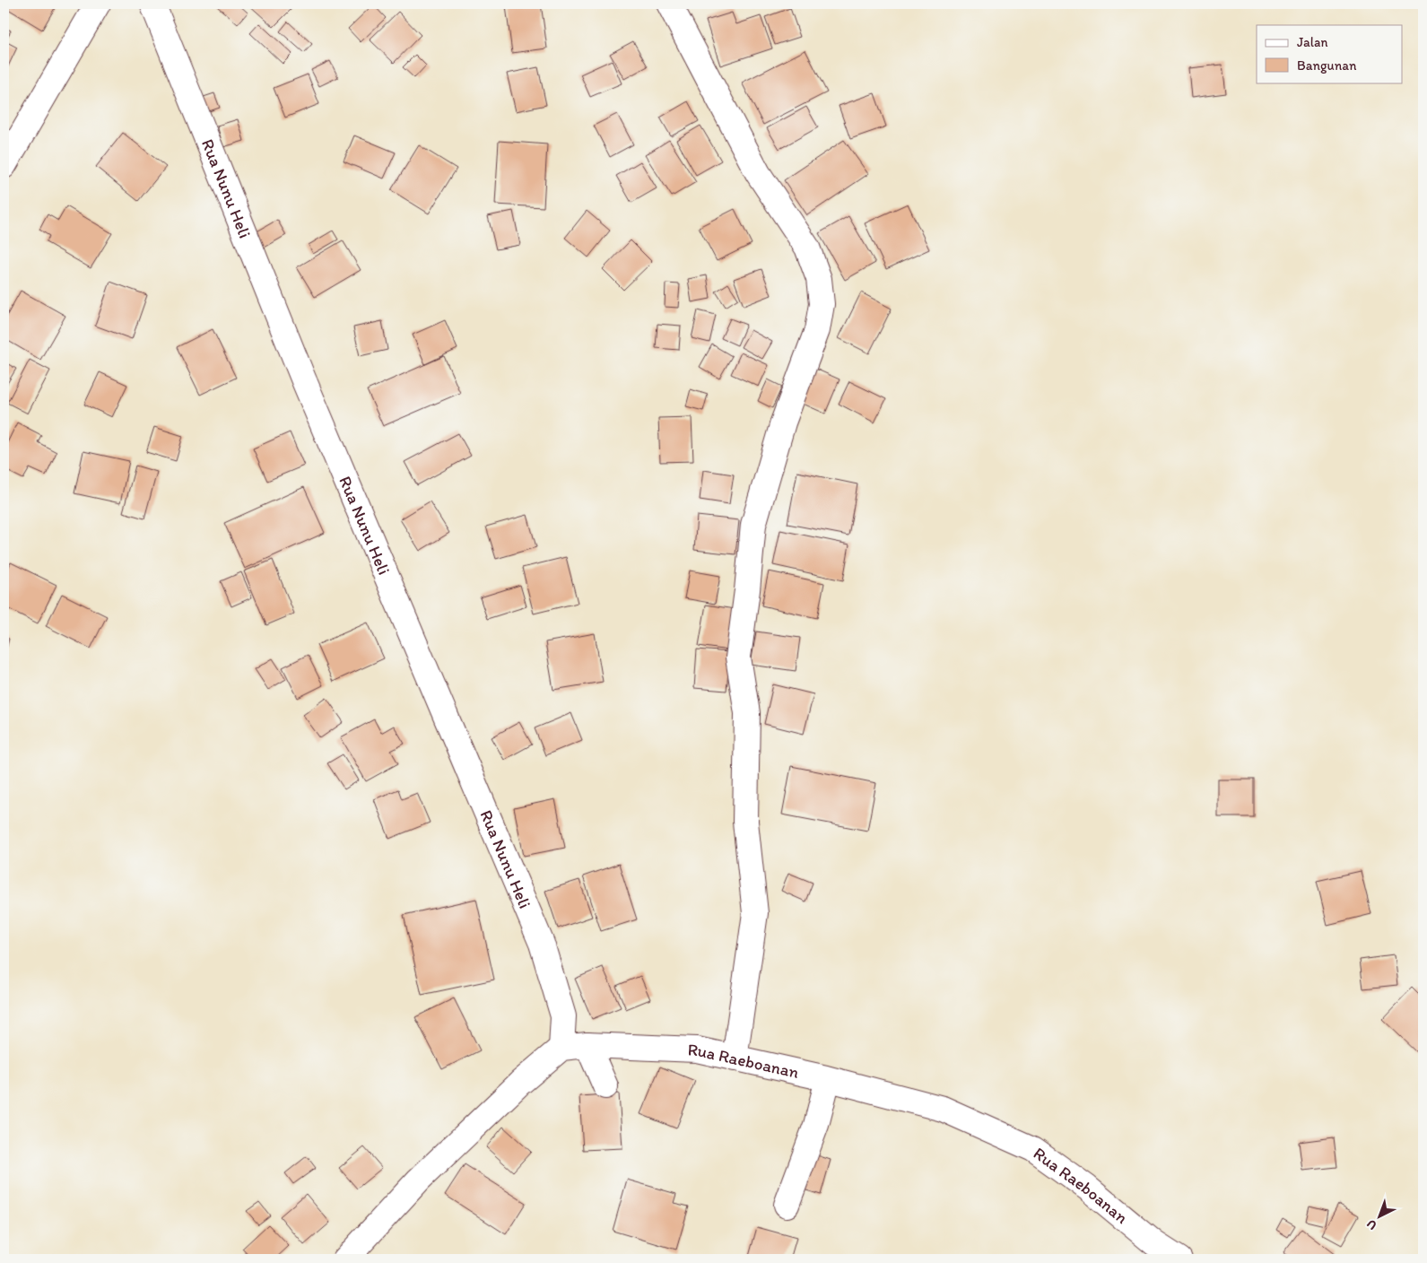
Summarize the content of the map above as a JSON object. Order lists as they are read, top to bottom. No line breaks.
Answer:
{"streets":{"street":["Rua Nunu Heli","Rua Raeboanan"]},"crossings":[["Rua Nunu Heli","Rua Raeboanan"]],"legend":["Jalan","Bangunan"],"north":"bottom left"}
